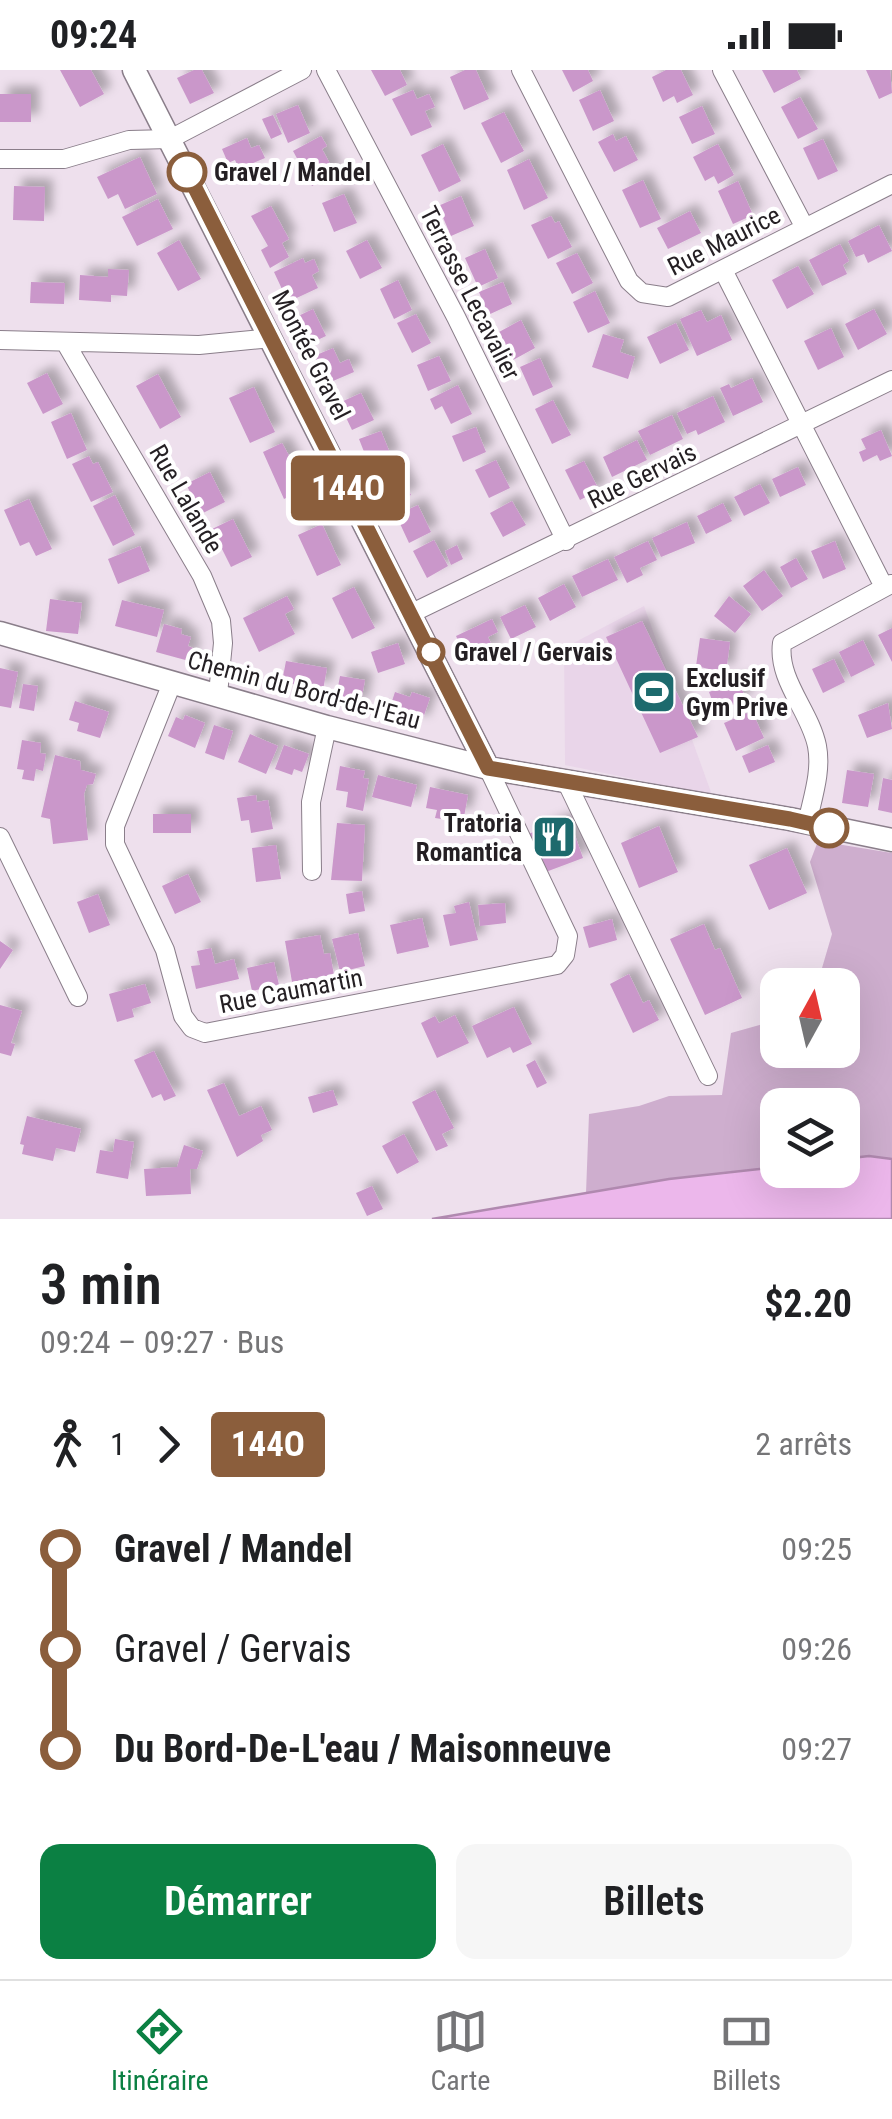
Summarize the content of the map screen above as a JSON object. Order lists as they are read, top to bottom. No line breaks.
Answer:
{"streets":{"street":["Rue Maurice","Terrasse Lecavalier","Montée Gravel","Rue Gervais","Rue Lalande","Chemin du Bord-de-l'Eau","Rue Caumartin"]},"crossings":[["Terrasse Lecavalier","Rue Gervais"],["Montée Gravel","Rue Gervais"],["Montée Gravel","Chemin du Bord-de-l'Eau"],["Montée Gravel","Rue Caumartin"],["Rue Lalande","Chemin du Bord-de-l'Eau"],["Chemin du Bord-de-l'Eau","Rue Caumartin"]],"places":{"other":["Gravel / Mandel","Gravel / Gervais"],"sports":["Exclusif Gym Prive"],"restaurant":["Tratoria Romantica"]},"lines":["bus line 144O"],"north":"top","page":{"status":"09:24","on_map":"144O","heading":["3 min","09:24 – 09:27 · Bus","$2.20"],"legs":["1","144O","2 arrêts"],"list":[{"name":"Gravel / Mandel","value":"09:25"},{"name":"Gravel / Gervais","value":"09:26"},{"name":"Du Bord-De-L'eau / Maisonneuve","value":"09:27"}],"buttons":["Démarrer","Billets"],"tabs":["Itinéraire","Carte","Billets"]}}
